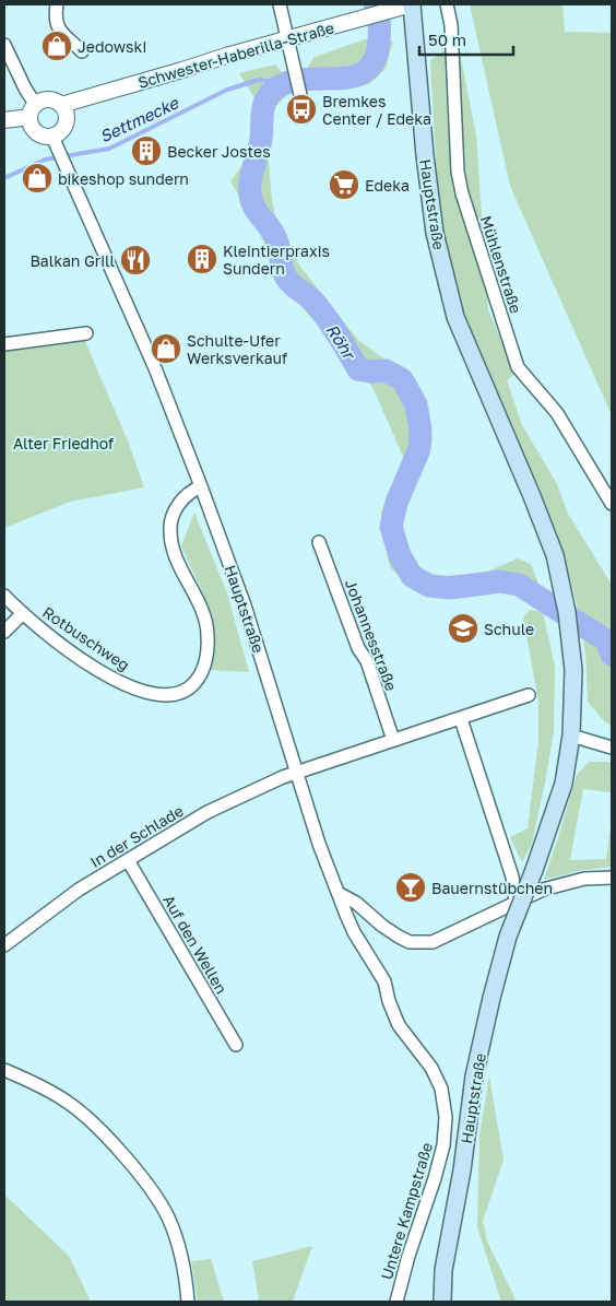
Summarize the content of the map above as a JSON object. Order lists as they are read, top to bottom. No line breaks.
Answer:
{"streets":{"main road":["Hauptstraße"],"street":["Schwester-Haberilla-Straße","Mühlenstraße","Johannesstraße","Rotbuschweg","In der Schlade","Auf den Wellen","Untere Kampstraße"]},"crossings":[["Schwester-Haberilla-Straße","Hauptstraße"],["Hauptstraße","Rotbuschweg"],["Hauptstraße","In der Schlade"],["Hauptstraße","Untere Kampstraße"],["In der Schlade","Auf den Wellen"]],"water":["Settmecke","Röhr"],"parks":["Alter Friedhof"],"places":{"shop":["Jedowski","bikeshop sundern","Schulte-Ufer Werksverkauf"],"bus stop":["Bremkes Center / Edeka"],"building":["Becker Jostes","Kleintierpraxis Sundern"],"supermarket":["Edeka"],"restaurant":["Balkan Grill"],"school or university":["Schule"],"bar":["Bauernstübchen"]},"scale_bar":"50 m"}
